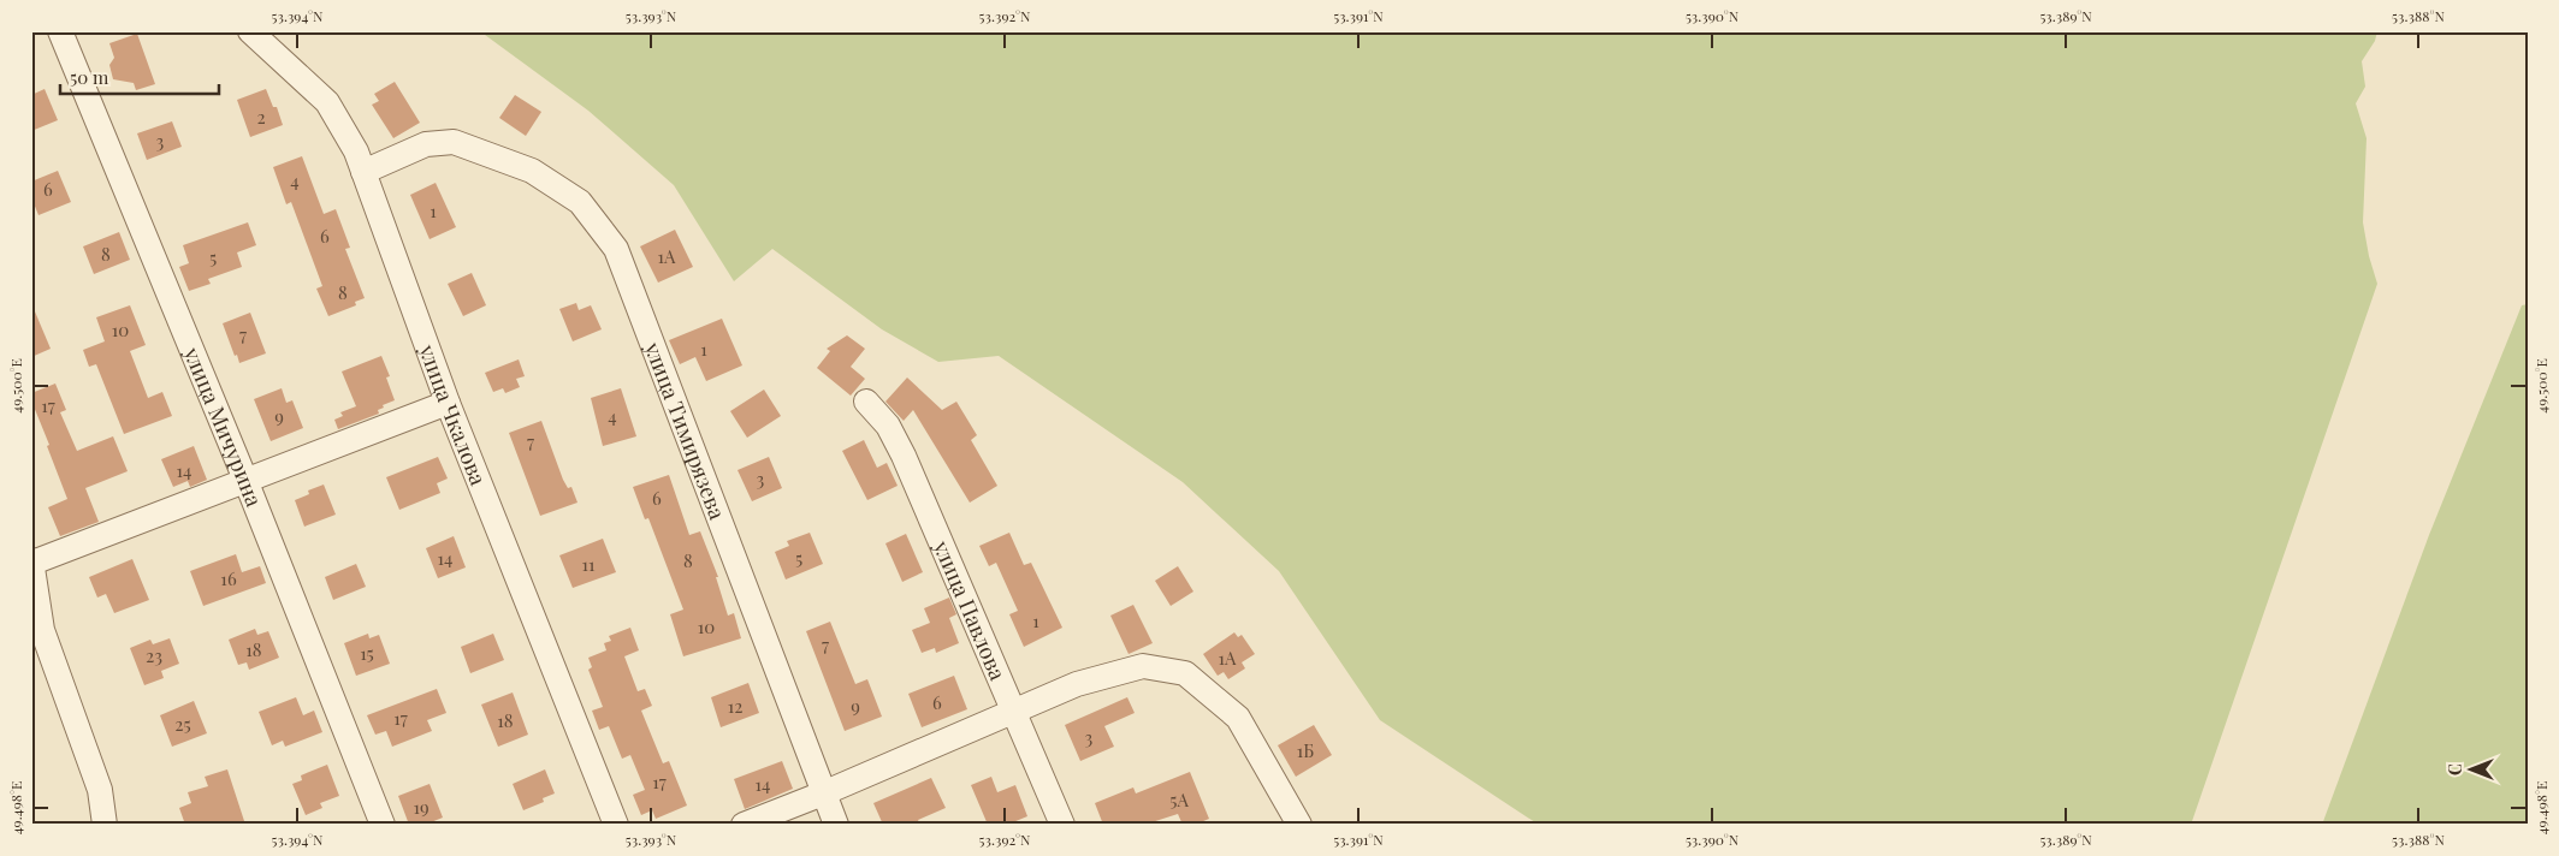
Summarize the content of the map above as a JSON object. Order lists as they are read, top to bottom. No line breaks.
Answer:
{"streets":{"street":["улица Чкалова","улица Мичурина","улица Тимирязева","улица Павлова"]},"crossings":[["улица Чкалова","улица Тимирязева"]],"house_numbers":["2","3","4","6","1","6","8","1А","5","8","10","7","1","17","9","4","7","14","3","6","14","5","8","11","16","1","10","7","18","15","23","1А","6","12","9","17","18","25","3","1Б","17","14","5А","19"],"scale_bar":"50 m","north":"left","coordinates":["53.394°N","53.393°N","53.392°N","53.391°N","53.390°N","53.389°N","53.388°N","49.500°E","49.498°E"]}
